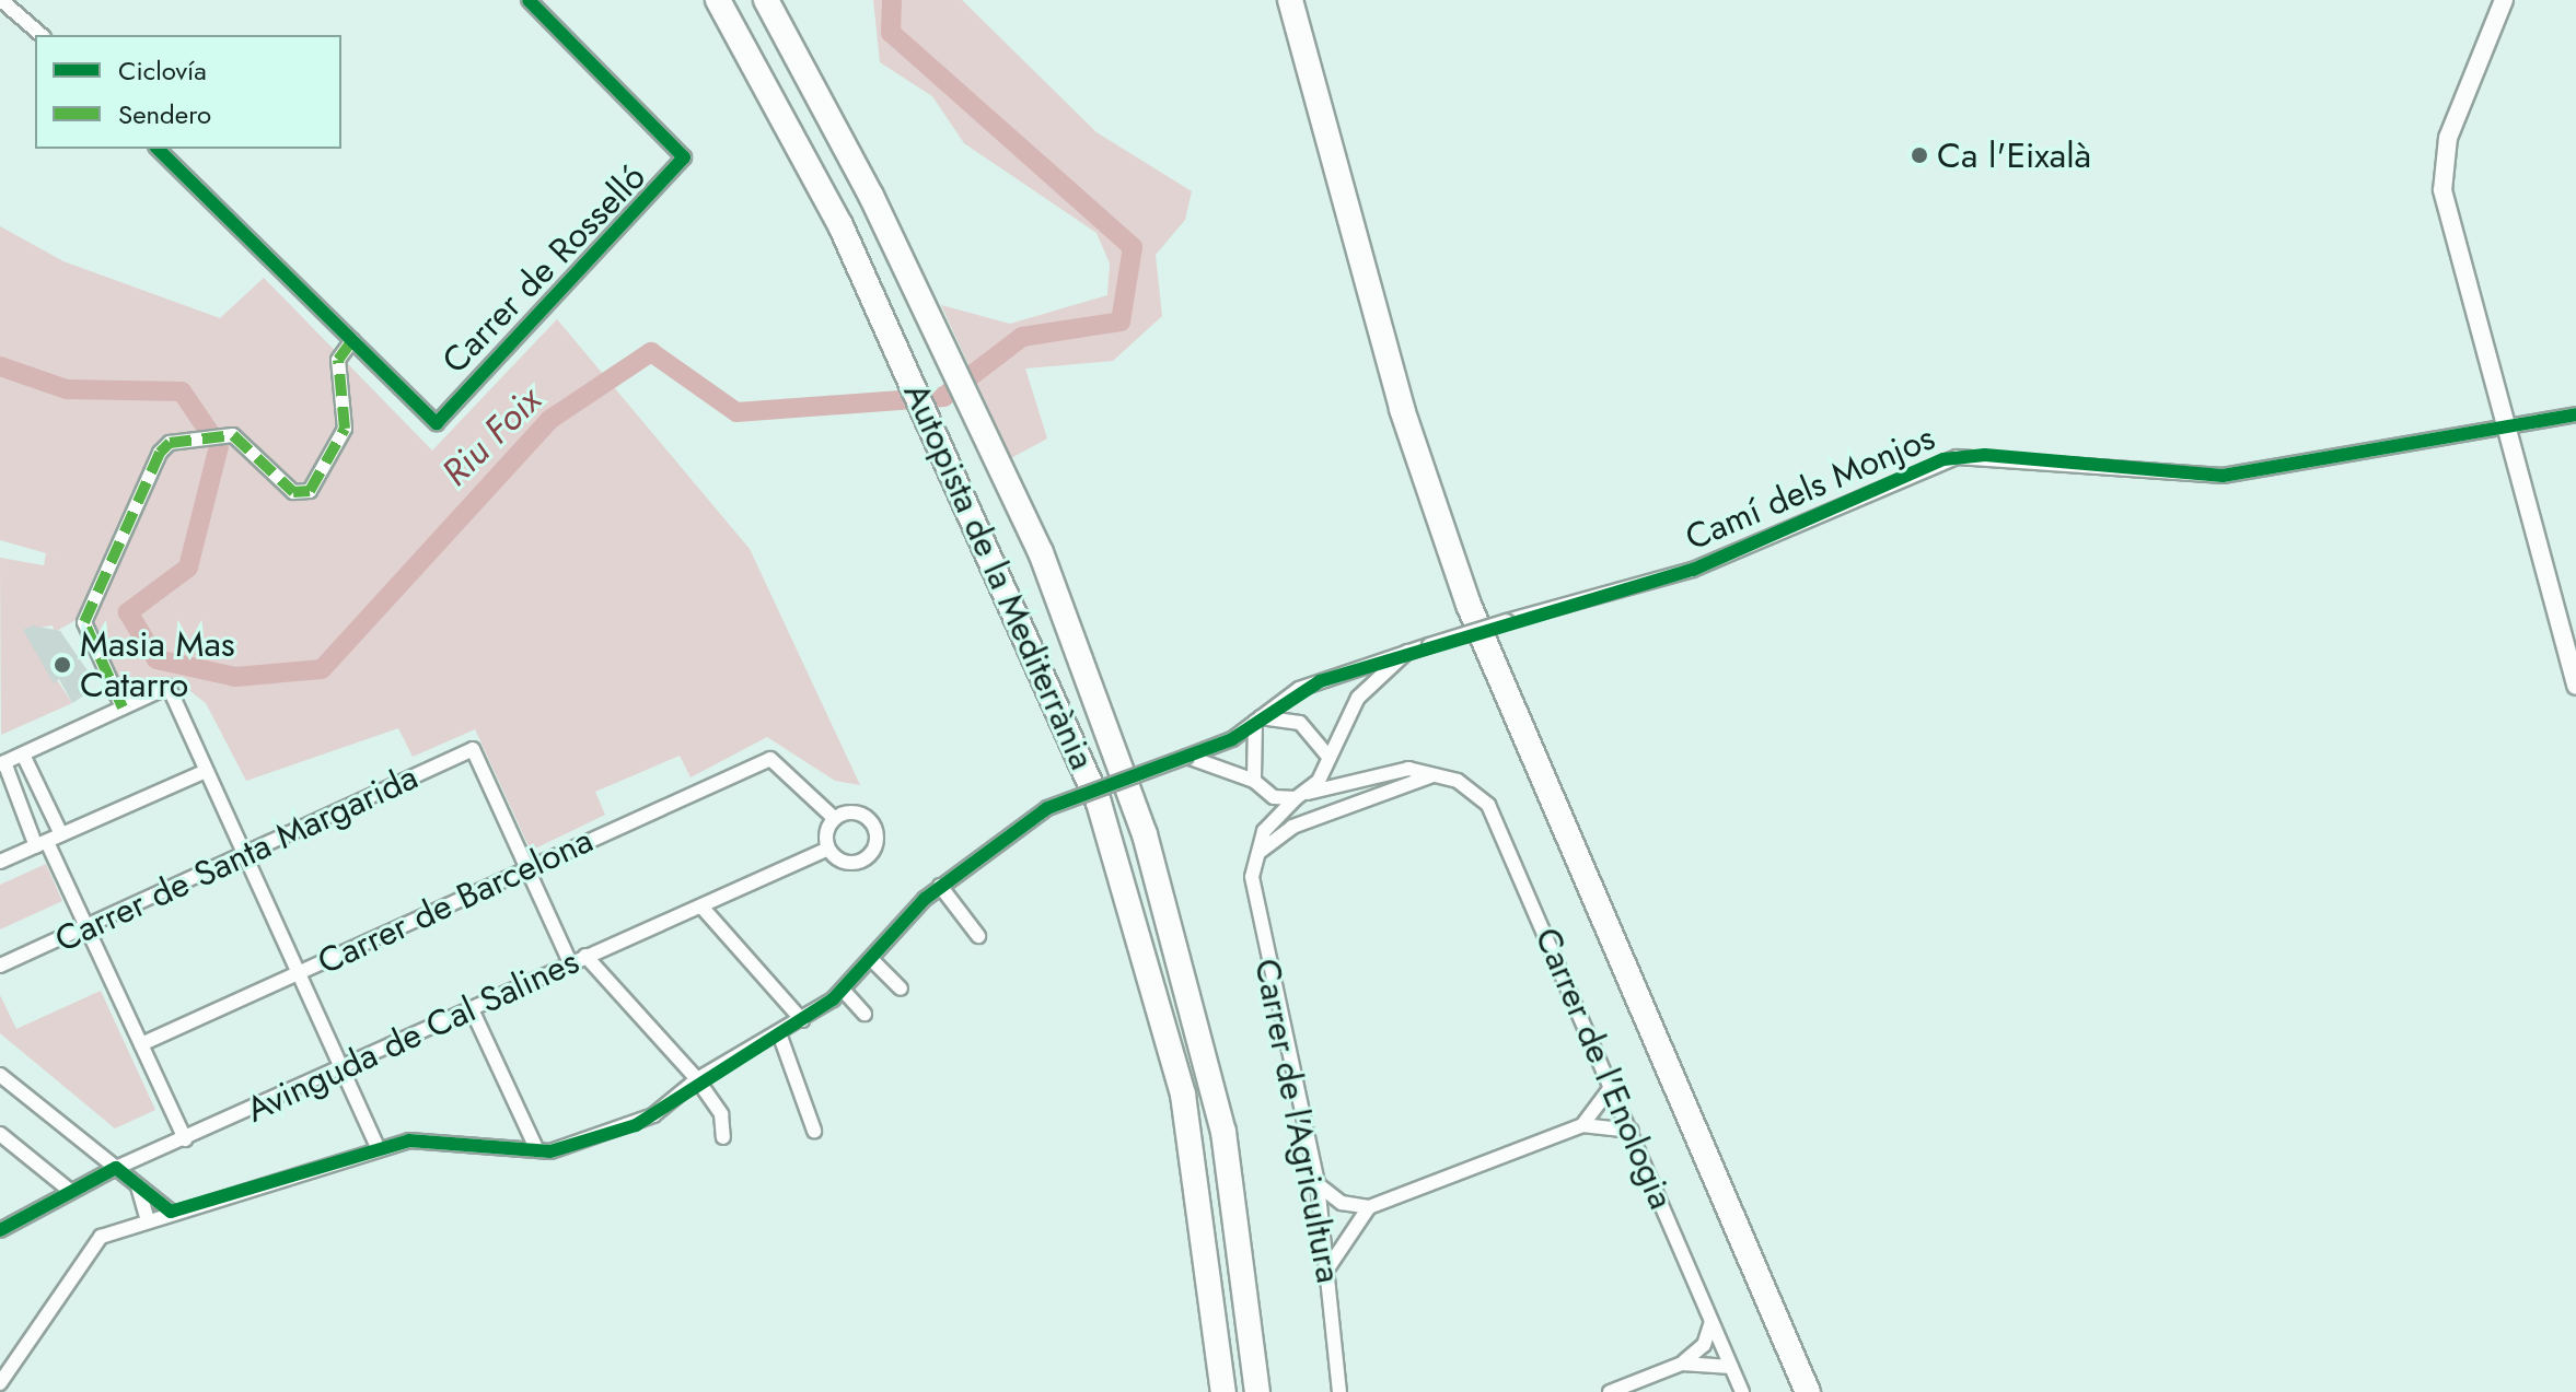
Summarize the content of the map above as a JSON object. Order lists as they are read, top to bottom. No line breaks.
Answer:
{"streets":{"highway":["Autopista de la Mediterrània"],"street":["Carrer de Rosselló","Camí dels Monjos","Carrer de Santa Margarida","Carrer de Barcelona","Avinguda de Cal Salines","Carrer de l'Enologia","Carrer de l'Agricultura"]},"crossings":[["Camí dels Monjos","Carrer de l'Enologia"],["Carrer de Santa Margarida","Carrer de Barcelona"],["Carrer de Barcelona","Avinguda de Cal Salines"]],"water":["Riu Foix"],"places":["Ca l'Eixalà","Masia Mas Catarro"],"legend":["Ciclovía","Sendero"]}
